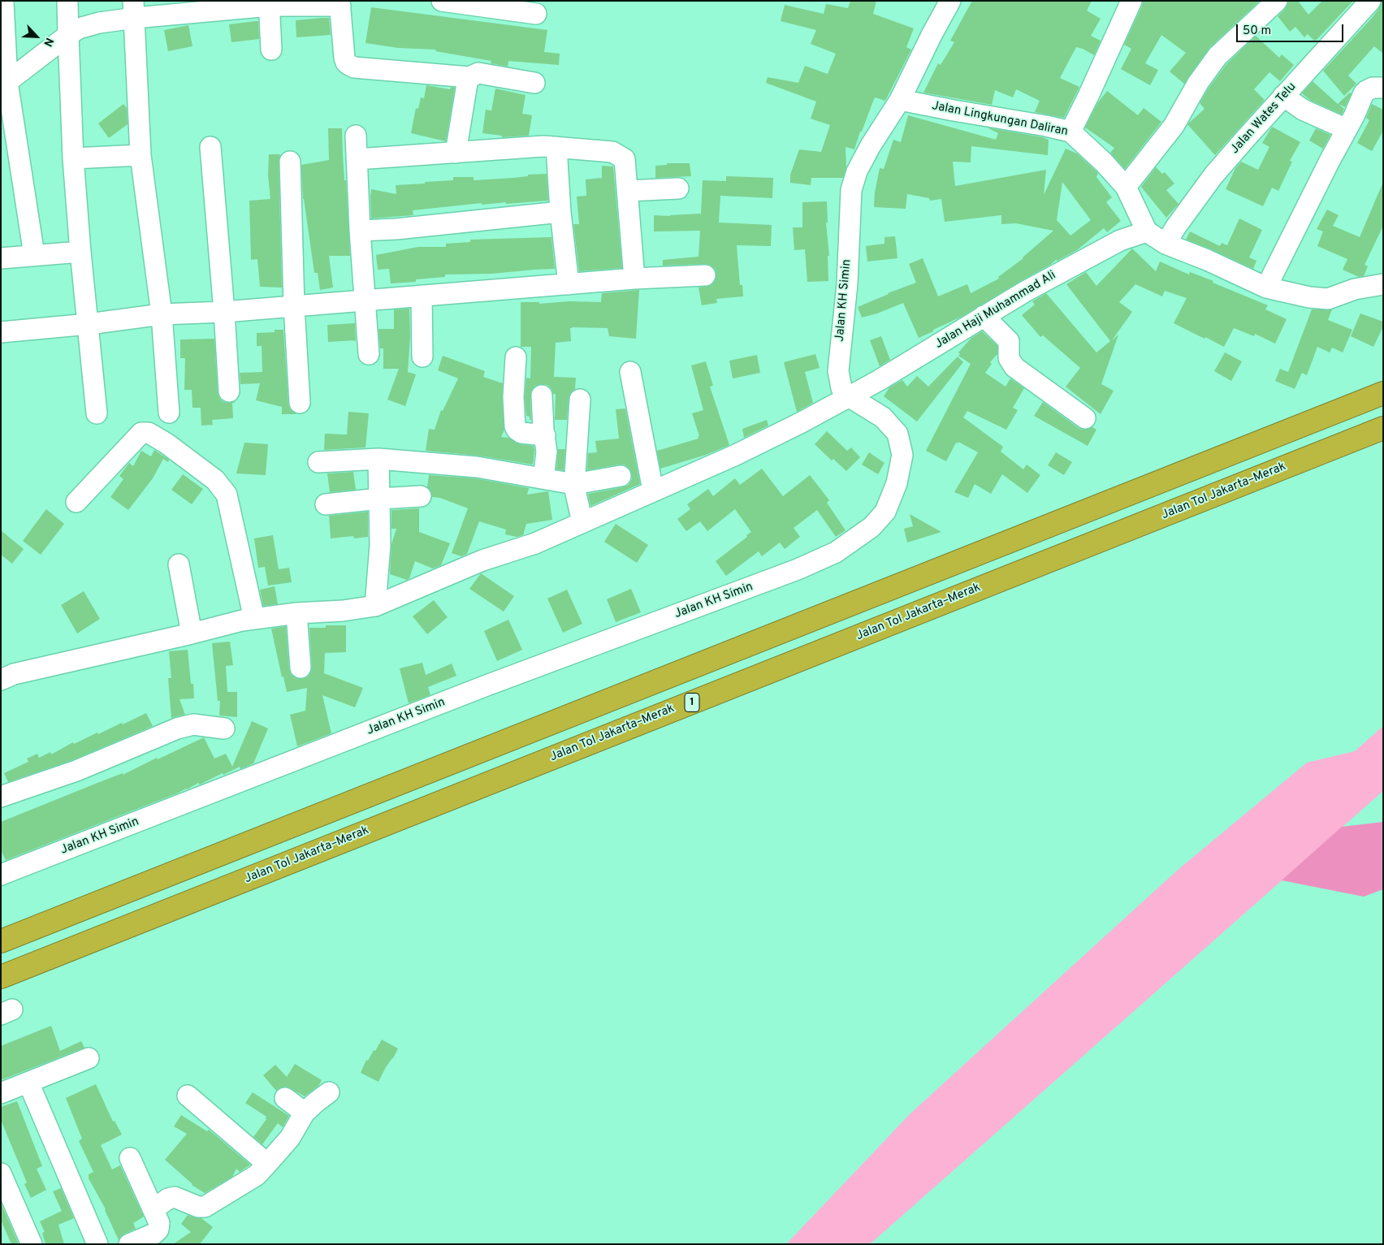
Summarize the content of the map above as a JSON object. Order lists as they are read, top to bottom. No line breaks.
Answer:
{"streets":{"highway":["Jalan Tol Jakarta–Merak","1"],"street":["Jalan Wates Telu","Jalan Lingkungan Daliran","Jalan KH Simin","Jalan Haji Muhammad Ali"]},"crossings":[["Jalan Lingkungan Daliran","Jalan KH Simin"],["Jalan Lingkungan Daliran","Jalan Haji Muhammad Ali"],["Jalan KH Simin","Jalan Haji Muhammad Ali"]],"scale_bar":"50 m","north":"bottom right"}
